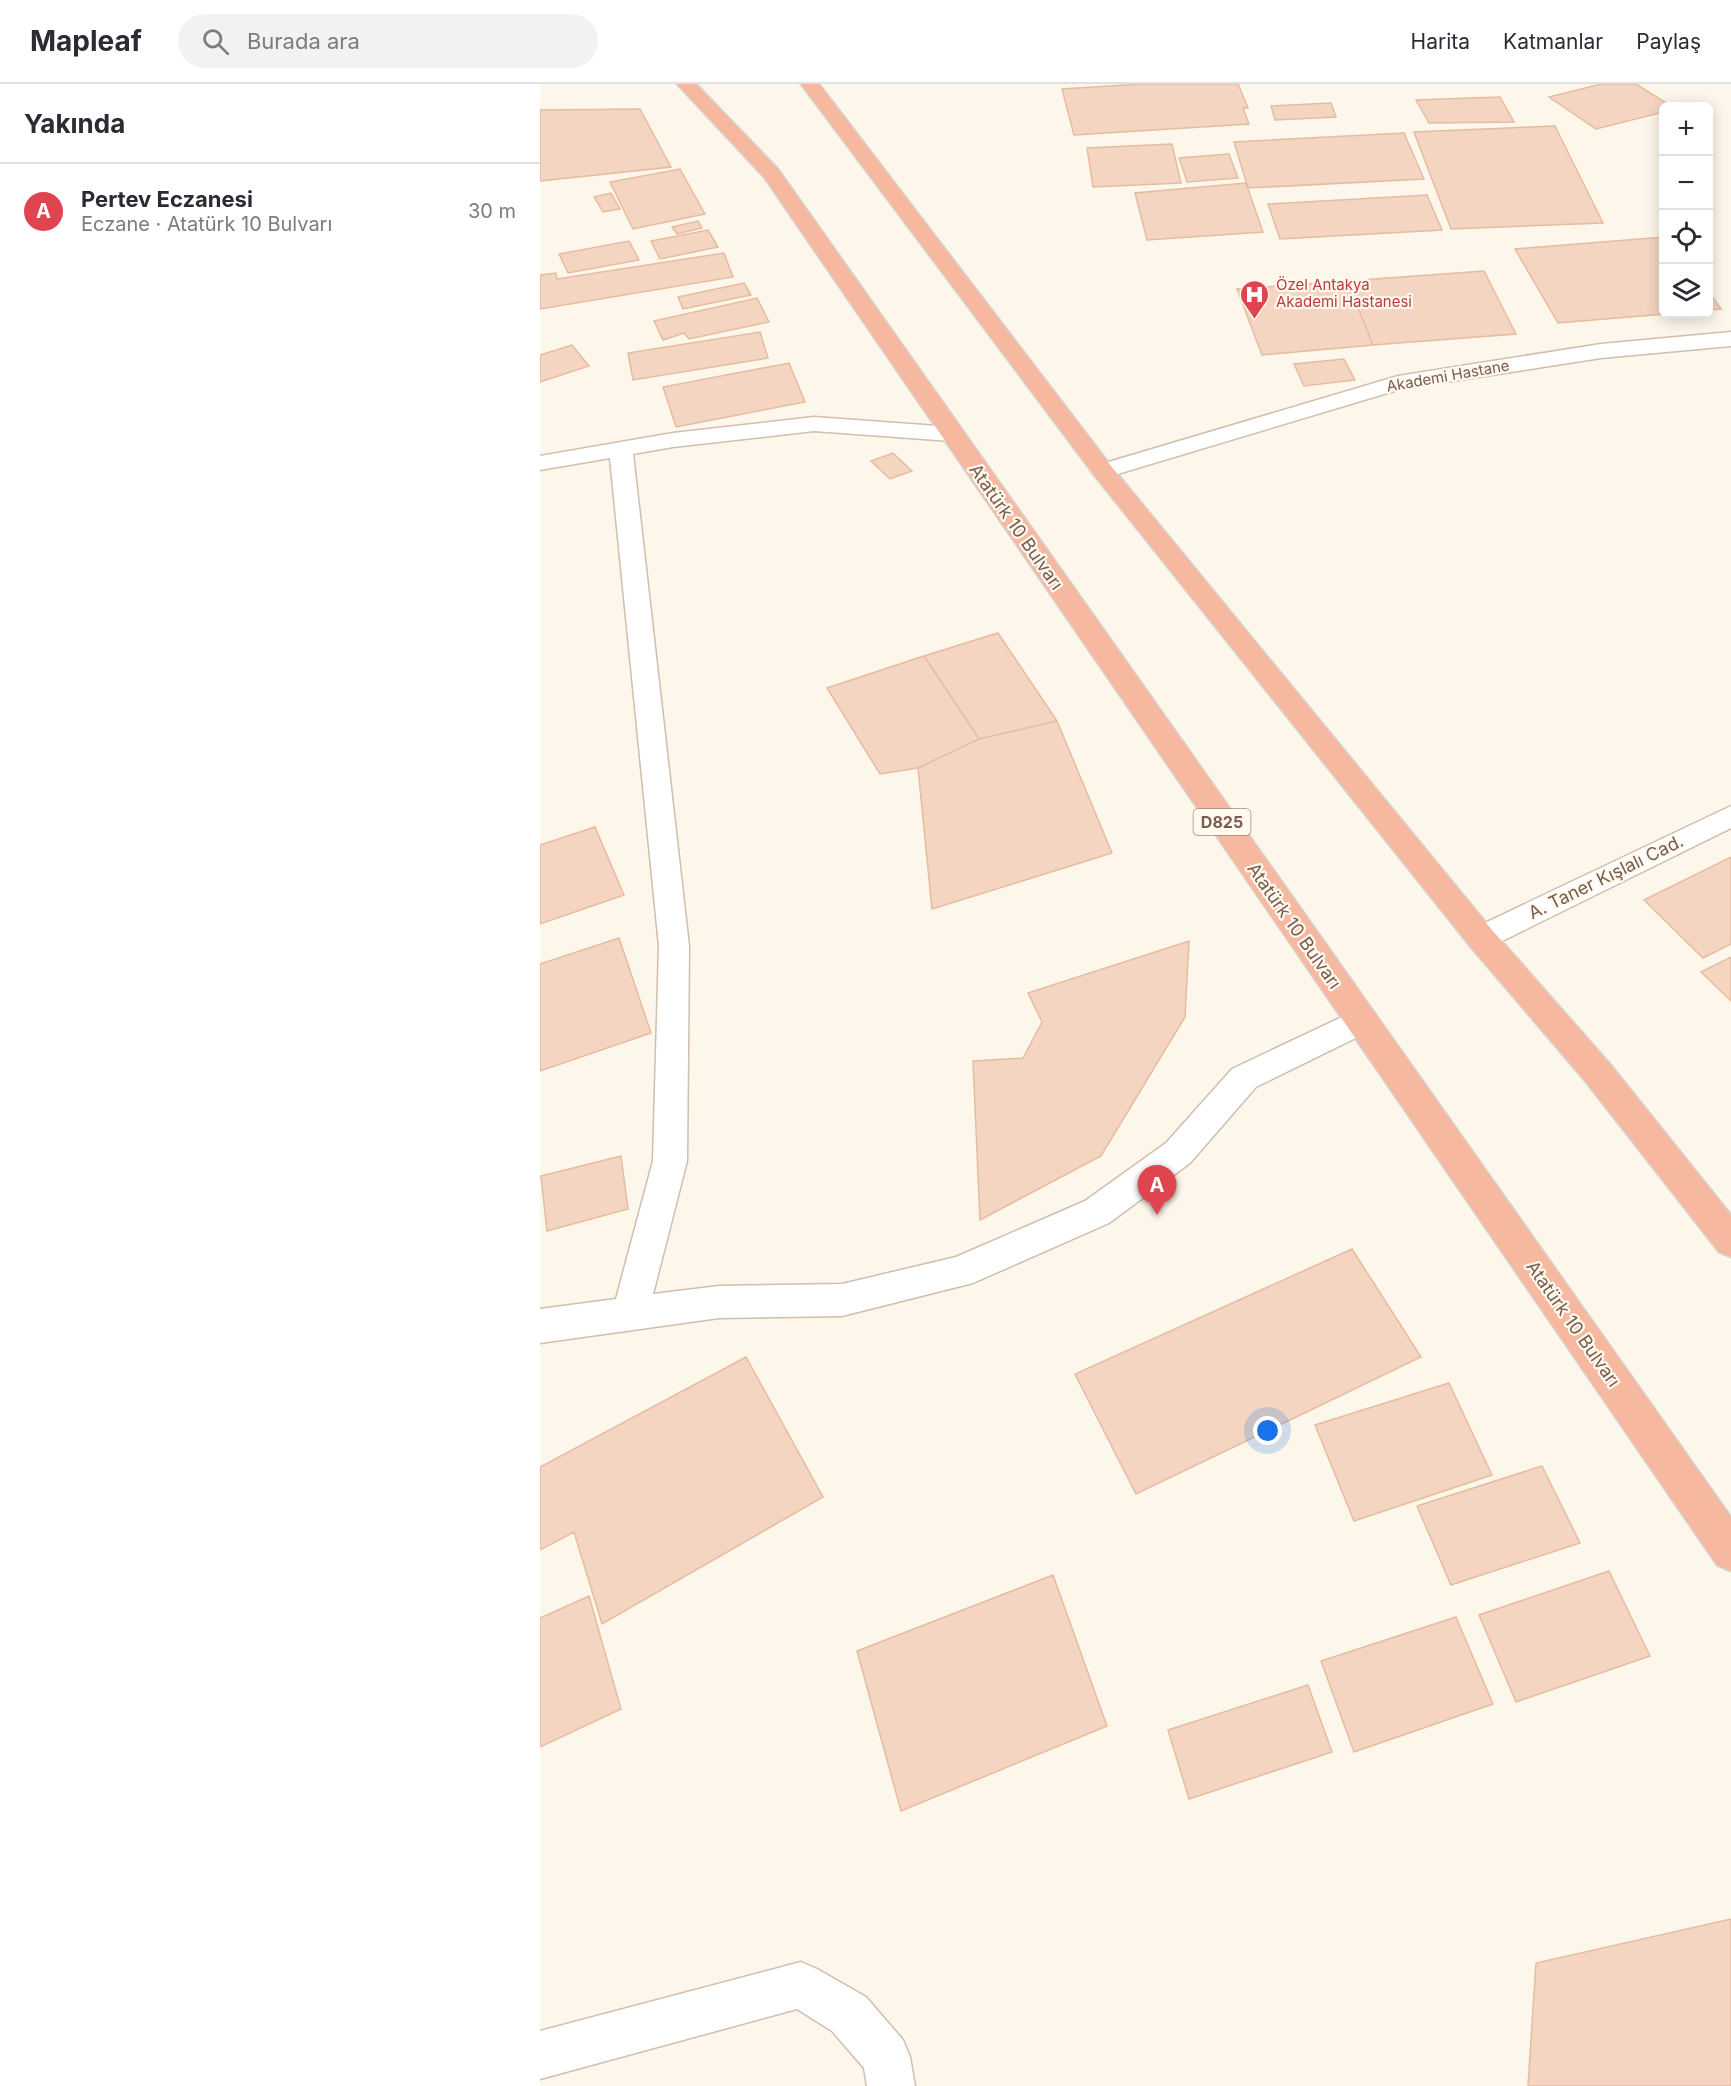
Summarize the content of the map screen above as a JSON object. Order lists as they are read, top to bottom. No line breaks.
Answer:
{"streets":{"highway":["Atatürk 10 Bulvarı","D825"],"street":["Akademi Hastane","A. Taner Kışlalı Cad."]},"places":{"hospital":["Özel Antakya Akademi Hastanesi"]},"page":{"header":"Mapleaf","search":"Burada ara","nav":["Harita","Katmanlar","Paylaş"],"heading":"Yakında","map_buttons":["+","−"],"list":[{"mark":"A","name":"Pertev Eczanesi","note":"Eczane · Atatürk 10 Bulvarı","value":"30 m"}],"pins":"A"}}
